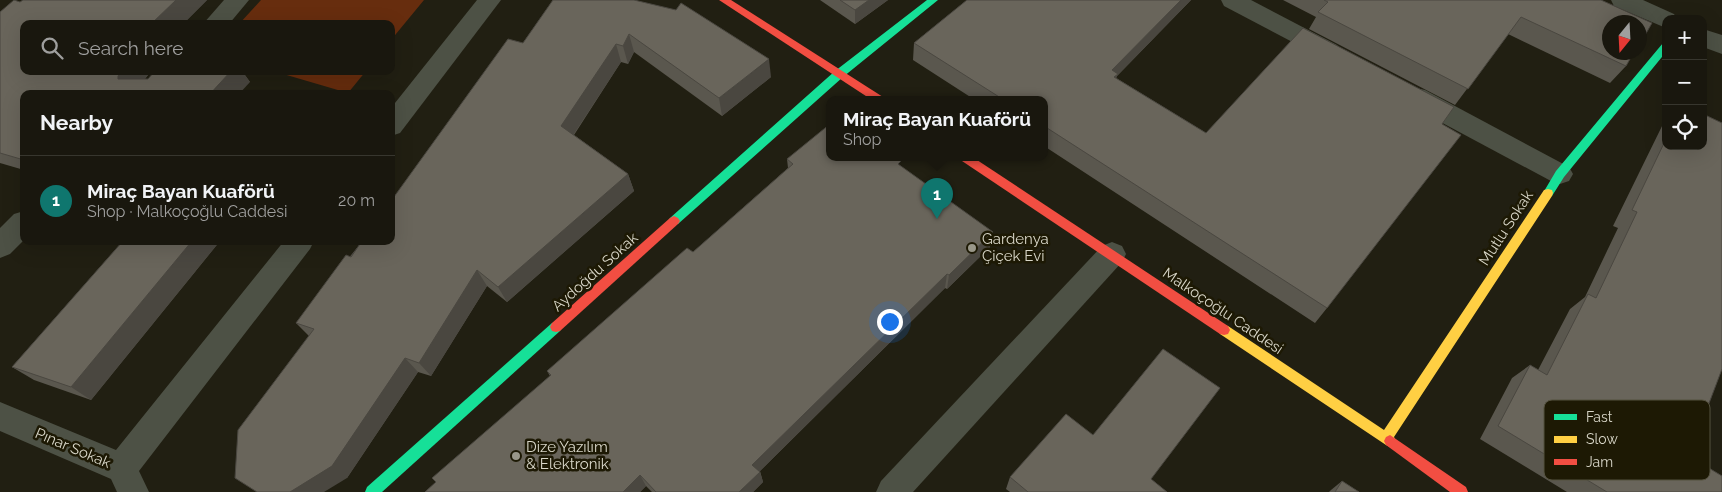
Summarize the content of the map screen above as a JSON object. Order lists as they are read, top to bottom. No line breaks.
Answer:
{"streets":{"street":["Mutlu Sokak","Aydoğdu Sokak","Malkoçoğlu Caddesi","Pınar Sokak"]},"crossings":[["Mutlu Sokak","Malkoçoğlu Caddesi"]],"places":["Gardenya Çiçek Evi","Dize Yazılım & Elektronik"],"legend":["Fast","Slow","Jam"],"north":"bottom","page":{"map_buttons":["+","−"],"search":"Search here","heading":"Nearby","popup":["Miraç Bayan Kuaförü","Shop"],"list":[{"mark":"1","name":"Miraç Bayan Kuaförü","note":"Shop · Malkoçoğlu Caddesi","value":"20 m"}],"pins":"1"}}
